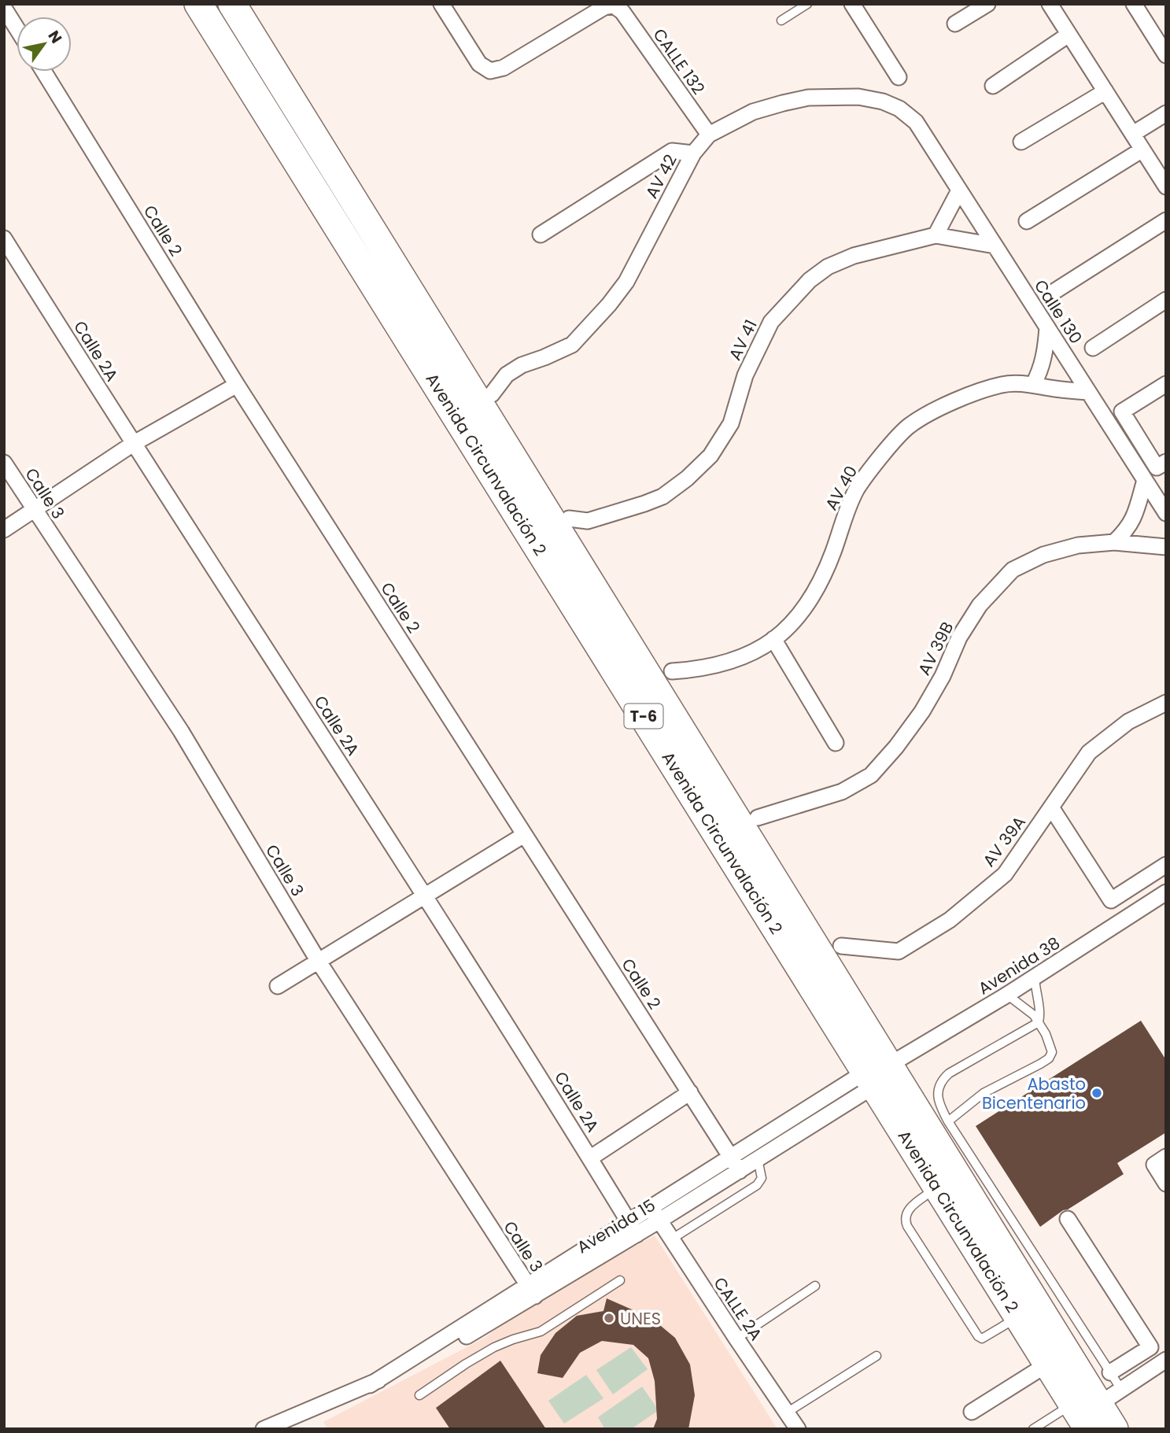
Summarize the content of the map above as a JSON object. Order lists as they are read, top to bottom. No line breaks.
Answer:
{"streets":{"highway":["Avenida Circunvalación 2","T-6"],"street":["CALLE 132","AV 42","Calle 2","Calle 130","AV 41","Calle 2A","AV 40","Calle 3","AV 39B","AV 39A","Avenida 38","Avenida 15","CALLE 2A"]},"crossings":[["CALLE 132","AV 42"],["AV 42","Calle 130"],["Calle 2","Avenida 15"],["Calle 130","AV 41"],["Calle 130","AV 40"],["Calle 2A","Avenida 15"],["Avenida Circunvalación 2","Avenida 38"],["Avenida Circunvalación 2","Avenida 15"],["Calle 3","Avenida 15"],["Avenida 38","Avenida 15"],["Avenida 15","CALLE 2A"]],"places":["Abasto Bicentenario","UNES"],"north":"top right"}
